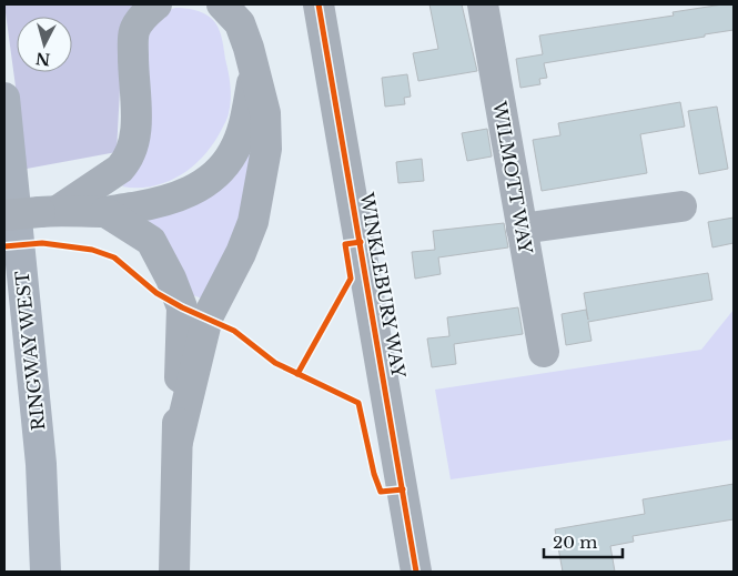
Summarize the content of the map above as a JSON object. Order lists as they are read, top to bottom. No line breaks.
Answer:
{"streets":{"main road":["RINGWAY WEST"],"street":["WILMOTT WAY","WINKLEBURY WAY"]},"scale_bar":"20 m","north":"bottom"}
